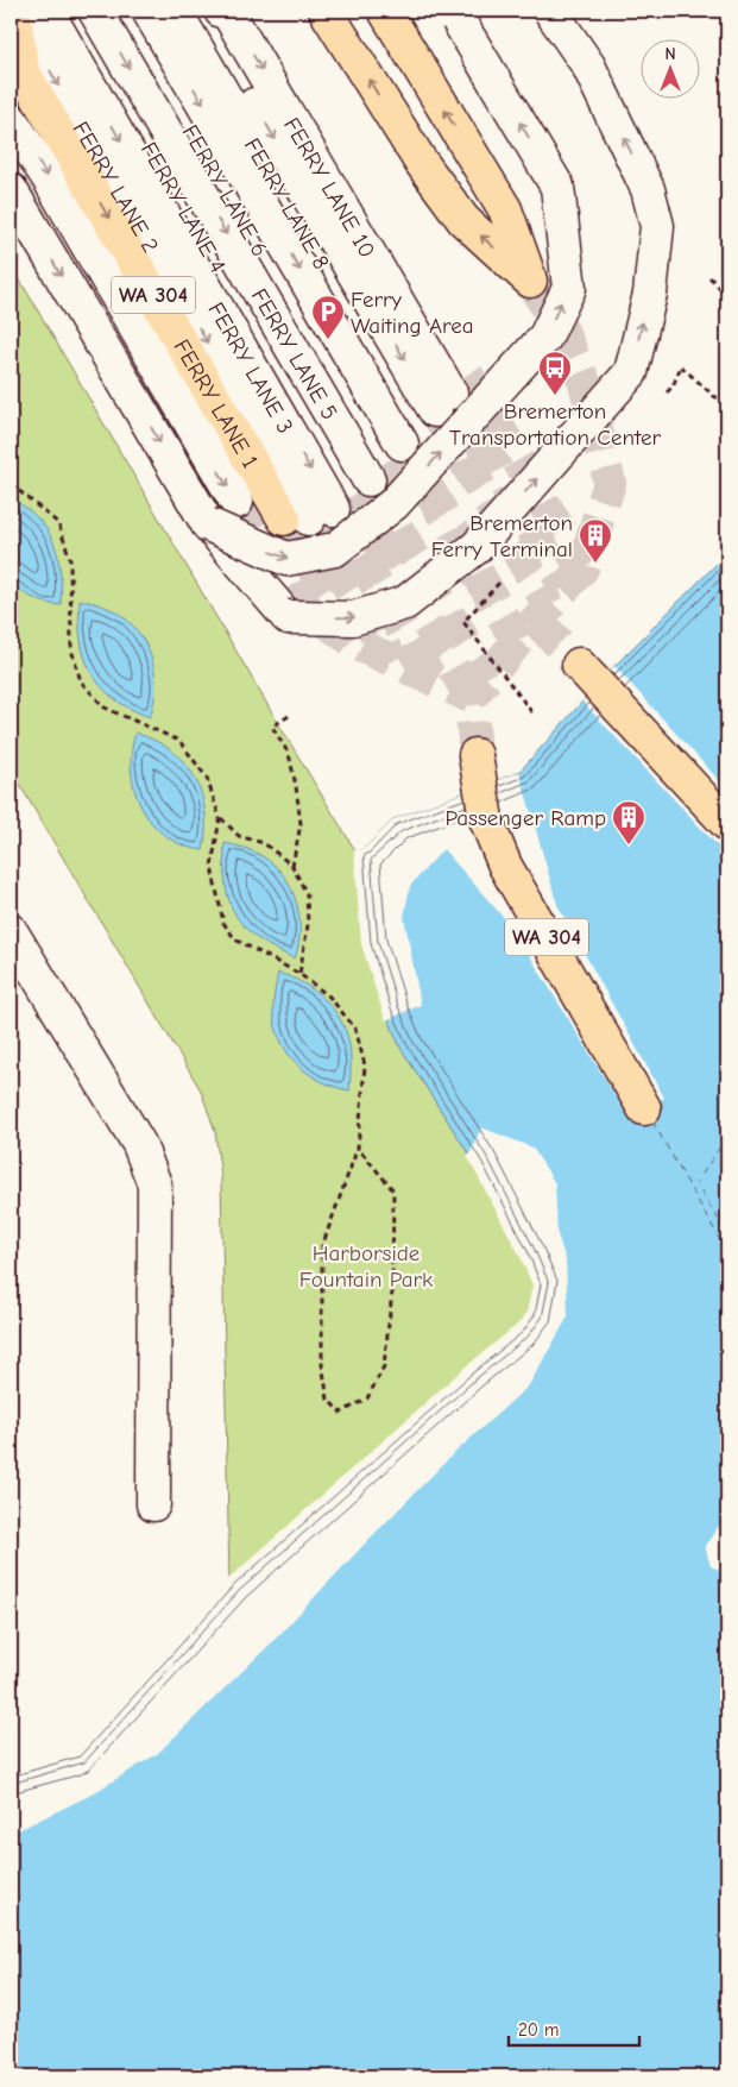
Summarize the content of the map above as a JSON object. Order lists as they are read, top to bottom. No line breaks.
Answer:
{"streets":{"highway":["WA 304","FERRY LANE 1"],"lane":["FERRY LANE 2","FERRY LANE 6","FERRY LANE 8","FERRY LANE 4","FERRY LANE 5","FERRY LANE 3"]},"crossings":[["FERRY LANE 2","FERRY LANE 6"],["FERRY LANE 2","FERRY LANE 8"],["FERRY LANE 2","FERRY LANE 4"],["FERRY LANE 2","FERRY LANE 5"],["FERRY LANE 2","FERRY LANE 3"],["FERRY LANE 2","FERRY LANE 1"],["FERRY LANE 6","FERRY LANE 8"],["FERRY LANE 6","FERRY LANE 4"],["FERRY LANE 6","FERRY LANE 5"],["FERRY LANE 6","FERRY LANE 3"],["FERRY LANE 6","FERRY LANE 1"],["FERRY LANE 8","FERRY LANE 4"],["FERRY LANE 8","FERRY LANE 5"],["FERRY LANE 8","FERRY LANE 3"],["FERRY LANE 8","FERRY LANE 1"],["FERRY LANE 4","FERRY LANE 5"],["FERRY LANE 4","FERRY LANE 3"],["FERRY LANE 4","FERRY LANE 1"],["FERRY LANE 5","FERRY LANE 3"],["FERRY LANE 5","FERRY LANE 1"],["FERRY LANE 3","FERRY LANE 1"]],"one_way":["FERRY LANE 1"],"parks":["Harborside Fountain Park"],"places":{"parking":["Ferry Waiting Area"],"bus stop":["Bremerton Transportation Center"],"building":["Bremerton Ferry Terminal","Passenger Ramp"]},"scale_bar":"20 m","north":"top"}
